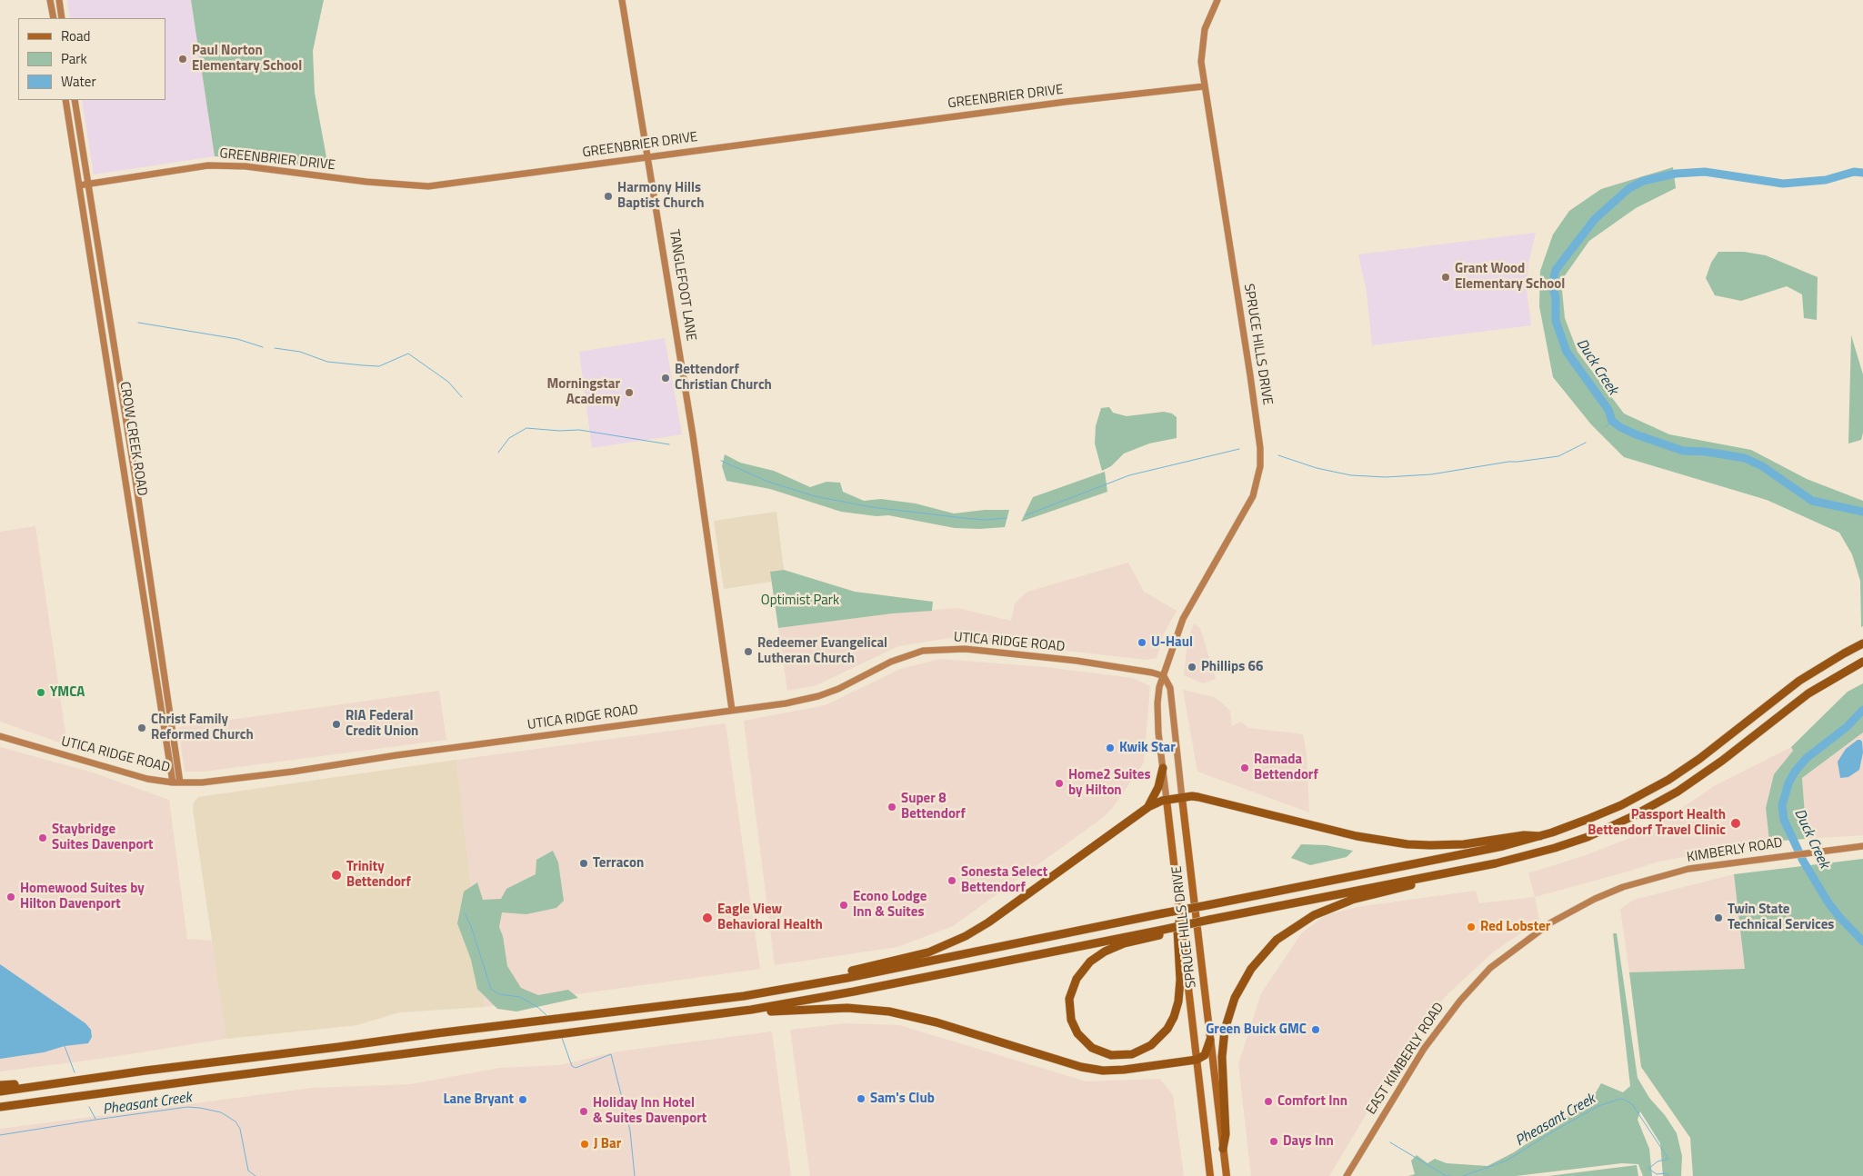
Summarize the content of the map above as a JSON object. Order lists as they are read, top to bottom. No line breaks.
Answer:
{"streets":{"main road":["GREENBRIER DRIVE","TANGLEFOOT LANE","SPRUCE HILLS DRIVE","CROW CREEK ROAD","UTICA RIDGE ROAD","KIMBERLY ROAD","EAST KIMBERLY ROAD"]},"crossings":[["GREENBRIER DRIVE","TANGLEFOOT LANE"],["GREENBRIER DRIVE","SPRUCE HILLS DRIVE"],["GREENBRIER DRIVE","CROW CREEK ROAD"],["TANGLEFOOT LANE","UTICA RIDGE ROAD"],["SPRUCE HILLS DRIVE","UTICA RIDGE ROAD"],["CROW CREEK ROAD","UTICA RIDGE ROAD"],["KIMBERLY ROAD","EAST KIMBERLY ROAD"]],"water":["Duck Creek","Pheasant Creek"],"parks":["Optimist Park"],"places":["Paul Norton Elementary School","Harmony Hills Baptist Church","Grant Wood Elementary School","Bettendorf Christian Church","Morningstar Academy","U-Haul","Redeemer Evangelical Lutheran Church","Phillips 66","YMCA","RIA Federal Credit Union","Christ Family Reformed Church","Kwik Star","Ramada Bettendorf","Home2 Suites by Hilton","Super 8 Bettendorf","Passport Health Bettendorf Travel Clinic","Staybridge Suites Davenport","Terracon","Trinity Bettendorf","Sonesta Select Bettendorf","Homewood Suites by Hilton Davenport","Econo Lodge Inn & Suites","Eagle View Behavioral Health","Twin State Technical Services","Red Lobster","Green Buick GMC","Sam's Club","Lane Bryant","Comfort Inn","Holiday Inn Hotel & Suites Davenport","Days Inn","J Bar"],"legend":["Road","Park","Water"]}
